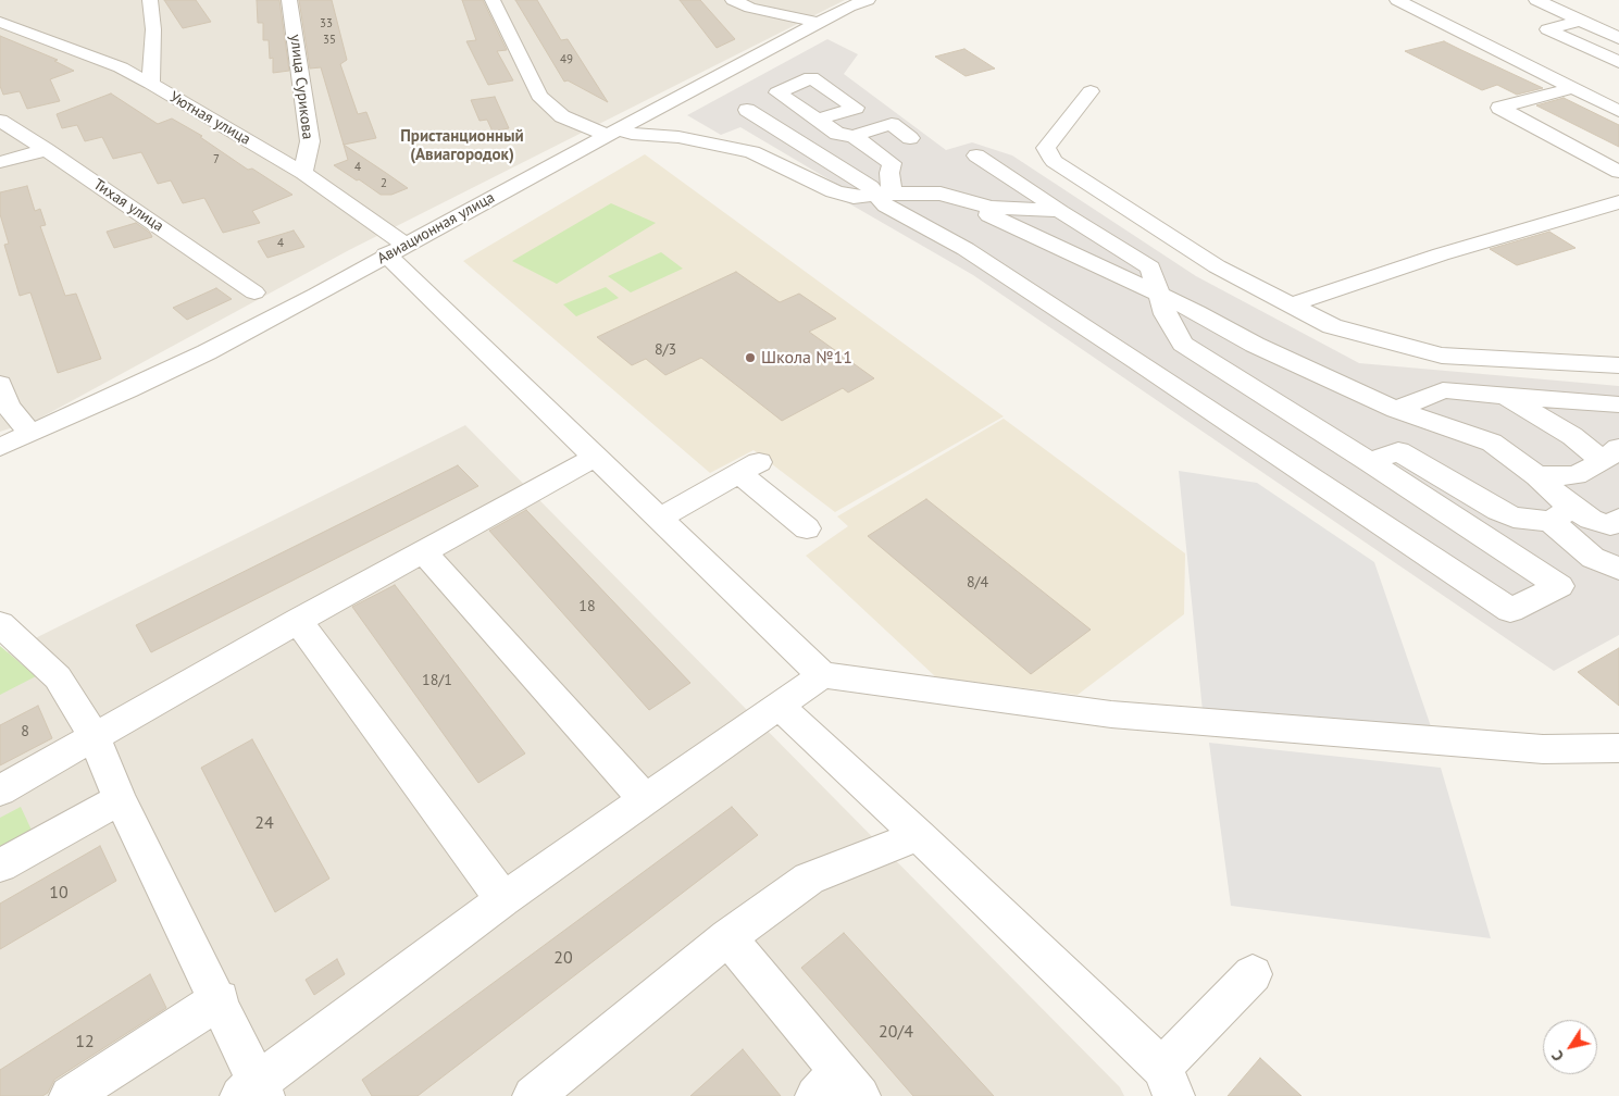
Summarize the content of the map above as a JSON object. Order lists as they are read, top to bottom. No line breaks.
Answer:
{"streets":{"street":["улица Сурикова","Уютная улица","Тихая улица","Авиационная улица"]},"crossings":[["улица Сурикова","Уютная улица"],["Уютная улица","Авиационная улица"]],"districts":["Пристанционный (Авиагородок)"],"places":["Школа №11"],"house_numbers":["33","35","49","7","4","2","4","8/3","8/4","18","18/1","8","24","10","20","20/4","12"],"north":"bottom left"}
